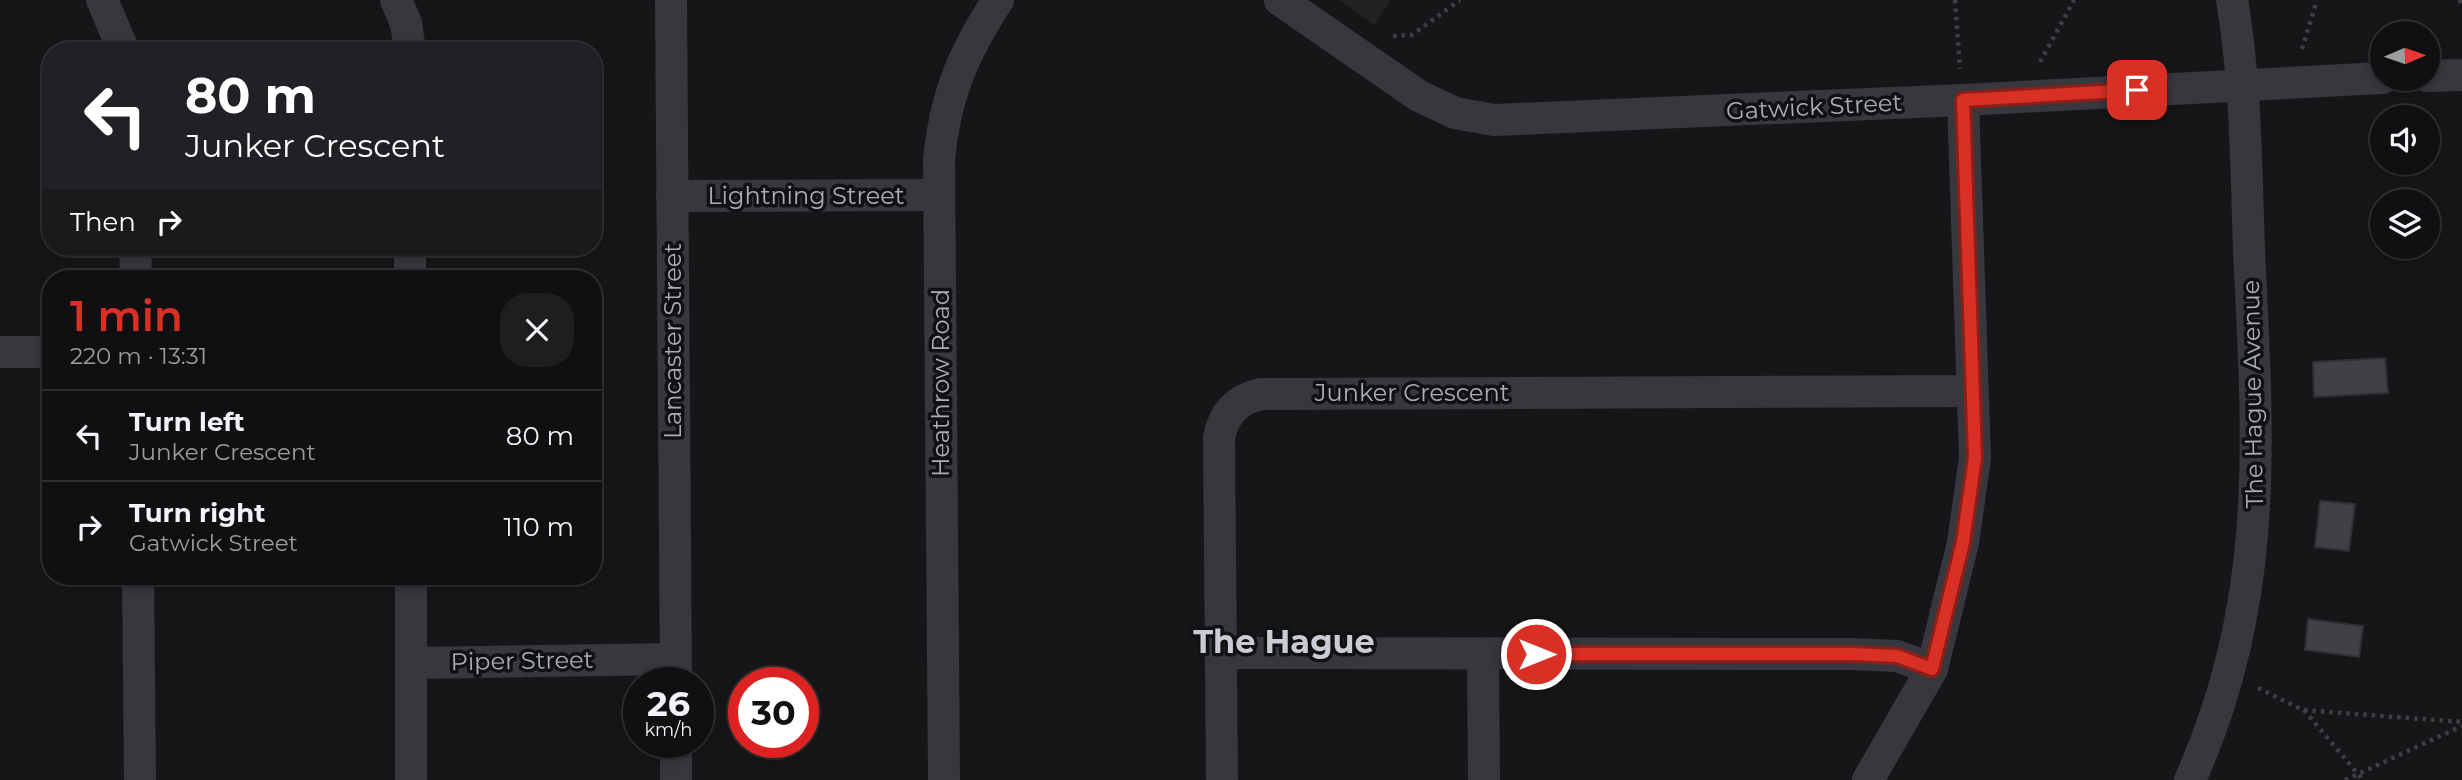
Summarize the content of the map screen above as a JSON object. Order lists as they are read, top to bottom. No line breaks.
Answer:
{"streets":{"street":["Gatwick Street","Lightning Street","Lancaster Street","Heathrow Road","Junker Crescent","The Hague Avenue","Piper Street"]},"crossings":[["Gatwick Street","The Hague Avenue"],["Lightning Street","Lancaster Street"],["Lightning Street","Heathrow Road"]],"districts":["The Hague"],"north":"right","page":{"turn":["80 m","Junker Crescent"],"then":"Then","heading":["1 min","220 m · 13:31"],"list":[{"name":"Turn left","note":"Junker Crescent","value":"80 m"},{"name":"Turn right","note":"Gatwick Street","value":"110 m"}],"speed":"26 km/h","limit":"30"}}
